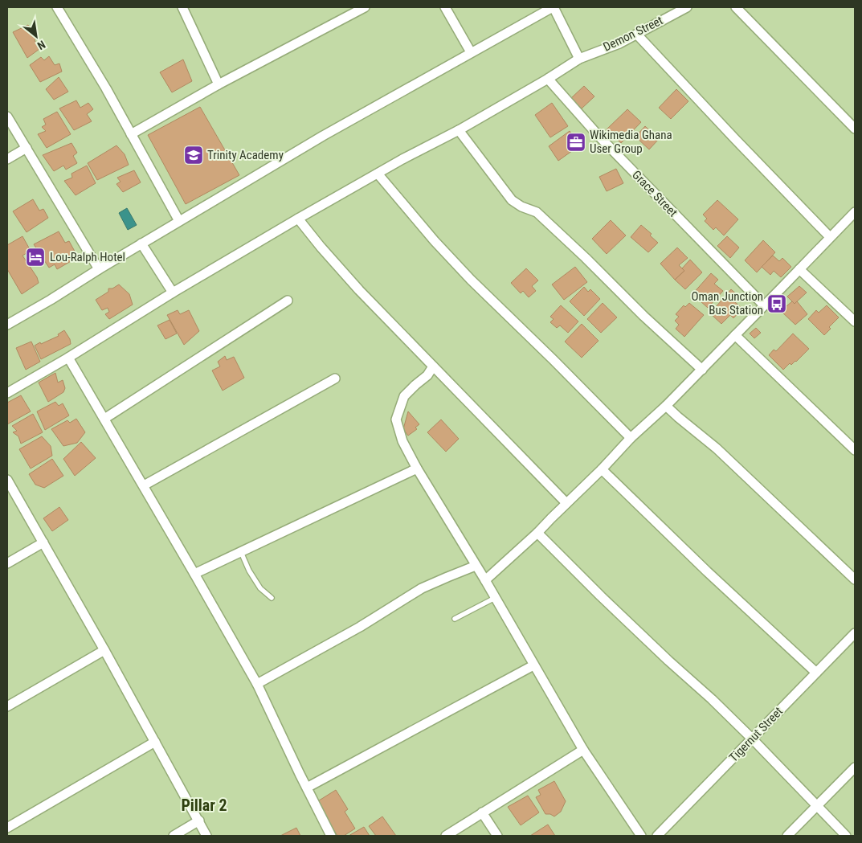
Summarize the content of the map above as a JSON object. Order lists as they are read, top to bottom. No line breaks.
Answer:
{"streets":{"street":["Demon Street","Grace Street","Tigernut Street"]},"crossings":[["Demon Street","Grace Street"]],"districts":["Pillar 2"],"places":{"office":["Wikimedia Ghana User Group"],"school or university":["Trinity Academy"],"hotel":["Lou-Ralph Hotel"],"bus stop":["Oman Junction Bus Station"]},"north":"bottom right"}
